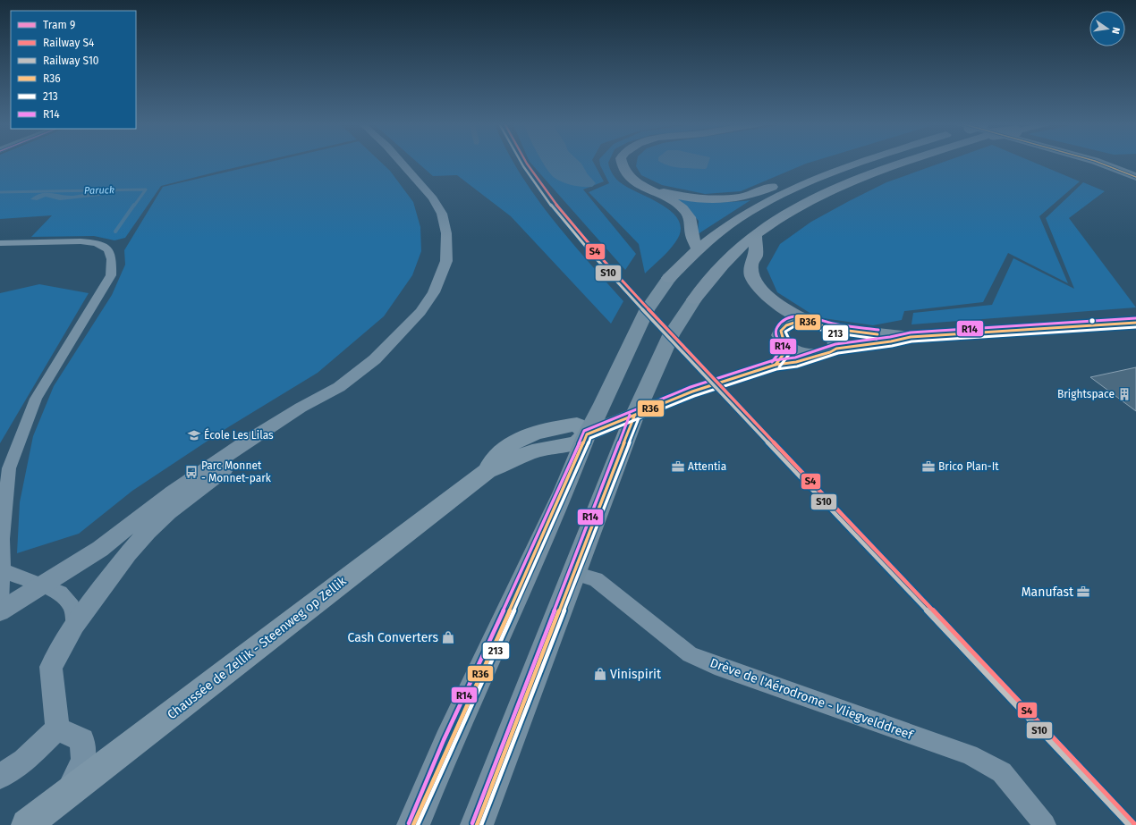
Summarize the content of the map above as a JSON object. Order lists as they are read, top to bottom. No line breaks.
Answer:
{"streets":{"main road":["Chaussée de Zellik - Steenweg op Zellik"],"street":["Drève de l'Aérodrome - Vliegvelddreef"]},"water":["Paruck"],"places":{"building":["Brightspace"],"school or university":["École Les Lilas"],"office":["Attentia","Brico Plan-It","Manufast"],"bus stop":["Parc Monnet - Monnet-park"],"shop":["Cash Converters","Vinispirit"]},"lines":["rail line S4","rail line S10","transit line R36","transit line R14","transit line 213"],"legend":["Tram 9","Railway S4","Railway S10","R36","213","R14"],"north":"right"}
